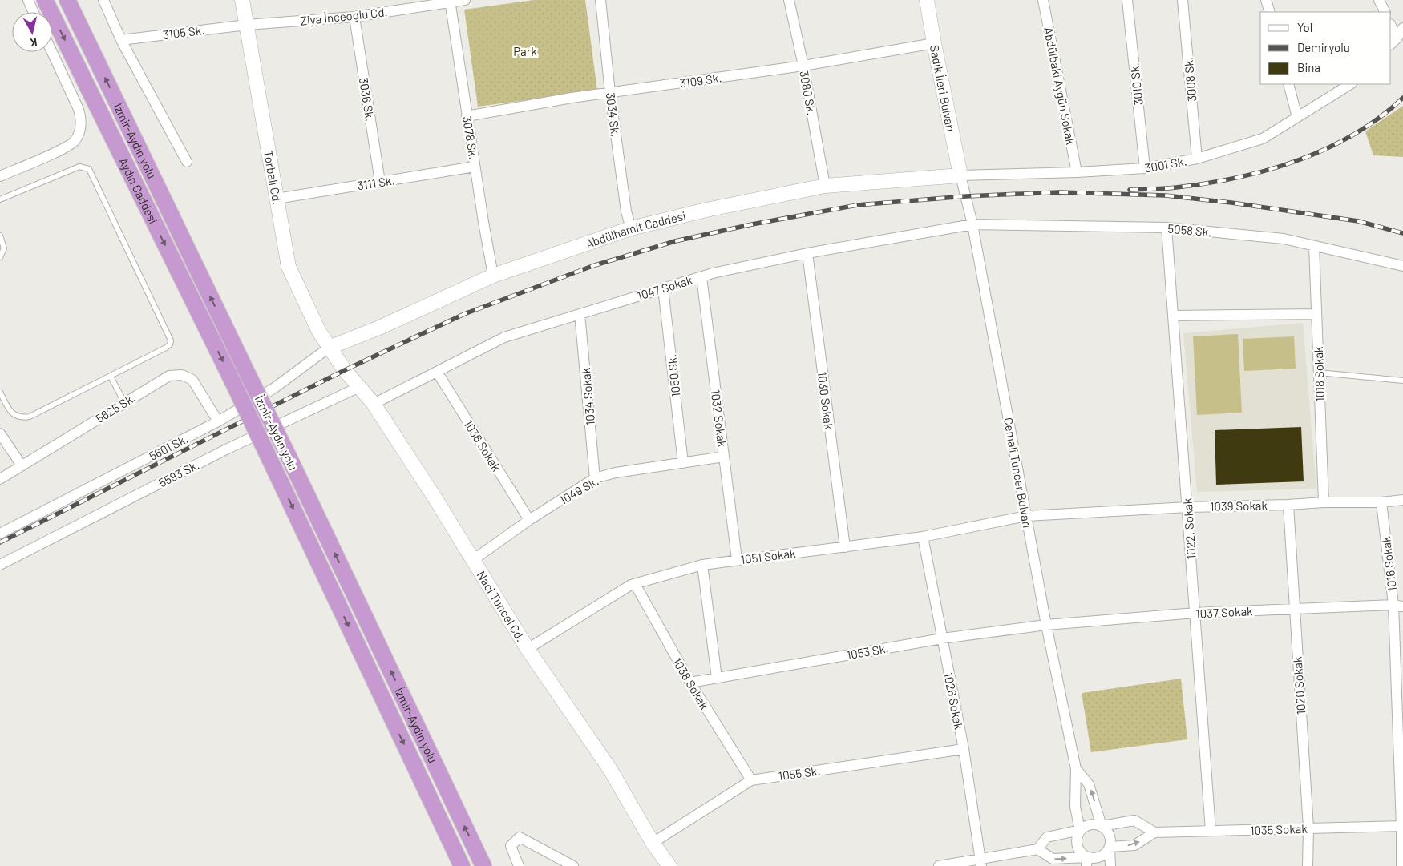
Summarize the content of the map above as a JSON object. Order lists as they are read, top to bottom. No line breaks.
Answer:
{"streets":{"highway":["İzmir-Aydın yolu","Aydın Caddesi"],"main road":["Sadık İleri Bulvarı","Torbalı Cd.","Abdülhamit Caddesi","Naci Tuncel Cd."],"street":["Ziya İnceoglu Cd.","3105 Sk.","3008 Sk.","3109 Sk.","3010 Sk.","Abdülbaki Aygün Sokak","3080 Sk.","3036 Sk.","3034 Sk.","3078 Sk.","3001 Sk.","3111 Sk.","5058 Sk.","1047 Sokak","1018 Sokak","1050 Sk.","1034 Sokak","1030 Sokak","5625 Sk.","1032 Sokak","1036 Sokak","5601 Sk.","Cemali Tuncer Bulvarı","5593 Sk.","1049 Sk.","1039 Sokak","1022. Sokak","1051 Sokak","1016 Sokak","1037 Sokak","1053 Sk.","1038 Sokak","1020 Sokak","1026 Sokak","1055 Sk.","1035 Sokak"]},"crossings":[["Ziya İnceoglu Cd.","3105 Sk."],["Ziya İnceoglu Cd.","3036 Sk."],["Ziya İnceoglu Cd.","3078 Sk."],["Ziya İnceoglu Cd.","Torbalı Cd."],["3105 Sk.","Torbalı Cd."],["3008 Sk.","3001 Sk."],["3109 Sk.","Sadık İleri Bulvarı"],["3109 Sk.","3080 Sk."],["3109 Sk.","3034 Sk."],["3109 Sk.","3078 Sk."],["3010 Sk.","3001 Sk."],["Abdülbaki Aygün Sokak","3001 Sk."],["Sadık İleri Bulvarı","3001 Sk."],["Sadık İleri Bulvarı","Abdülhamit Caddesi"],["Sadık İleri Bulvarı","Cemali Tuncer Bulvarı"],["3080 Sk.","Abdülhamit Caddesi"],["3036 Sk.","3111 Sk."],["3034 Sk.","Abdülhamit Caddesi"],["3078 Sk.","3111 Sk."],["3078 Sk.","Abdülhamit Caddesi"],["İzmir-Aydın yolu","Aydın Caddesi"],["3001 Sk.","Abdülhamit Caddesi"],["3001 Sk.","Cemali Tuncer Bulvarı"],["Torbalı Cd.","3111 Sk."],["Torbalı Cd.","Abdülhamit Caddesi"],["Torbalı Cd.","5601 Sk."],["Torbalı Cd.","Naci Tuncel Cd."],["Abdülhamit Caddesi","5601 Sk."],["Abdülhamit Caddesi","Cemali Tuncer Bulvarı"],["Abdülhamit Caddesi","Naci Tuncel Cd."],["5058 Sk.","1047 Sokak"],["5058 Sk.","1018 Sokak"],["5058 Sk.","Cemali Tuncer Bulvarı"],["5058 Sk.","1022. Sokak"],["1047 Sokak","1050 Sk."],["1047 Sokak","1034 Sokak"],["1047 Sokak","1030 Sokak"],["1047 Sokak","1032 Sokak"],["1047 Sokak","1036 Sokak"],["1047 Sokak","Cemali Tuncer Bulvarı"],["1047 Sokak","Naci Tuncel Cd."],["1018 Sokak","1039 Sokak"],["1050 Sk.","1049 Sk."],["1034 Sokak","1049 Sk."],["1030 Sokak","1051 Sokak"],["5625 Sk.","5601 Sk."],["1032 Sokak","1049 Sk."],["1032 Sokak","1051 Sokak"],["1036 Sokak","1049 Sk."],["5601 Sk.","Naci Tuncel Cd."],["Cemali Tuncer Bulvarı","1039 Sokak"],["Cemali Tuncer Bulvarı","1051 Sokak"],["Cemali Tuncer Bulvarı","1037 Sokak"],["Cemali Tuncer Bulvarı","1053 Sk."],["5593 Sk.","Naci Tuncel Cd."],["1049 Sk.","Naci Tuncel Cd."],["1039 Sokak","1022. Sokak"],["1039 Sokak","1051 Sokak"],["1039 Sokak","1016 Sokak"],["1039 Sokak","1020 Sokak"],["1022. Sokak","1037 Sokak"],["1022. Sokak","1035 Sokak"],["1051 Sokak","Naci Tuncel Cd."],["1051 Sokak","1038 Sokak"],["1051 Sokak","1026 Sokak"],["1016 Sokak","1037 Sokak"],["1016 Sokak","1035 Sokak"],["Naci Tuncel Cd.","1055 Sk."],["1037 Sokak","1053 Sk."],["1037 Sokak","1020 Sokak"],["1053 Sk.","1038 Sokak"],["1053 Sk.","1026 Sokak"],["1038 Sokak","1055 Sk."],["1020 Sokak","1035 Sokak"],["1026 Sokak","1055 Sk."]],"one_way":["Aydın Caddesi"],"parks":["Park"],"legend":["Yol","Demiryolu","Bina"],"north":"bottom"}
